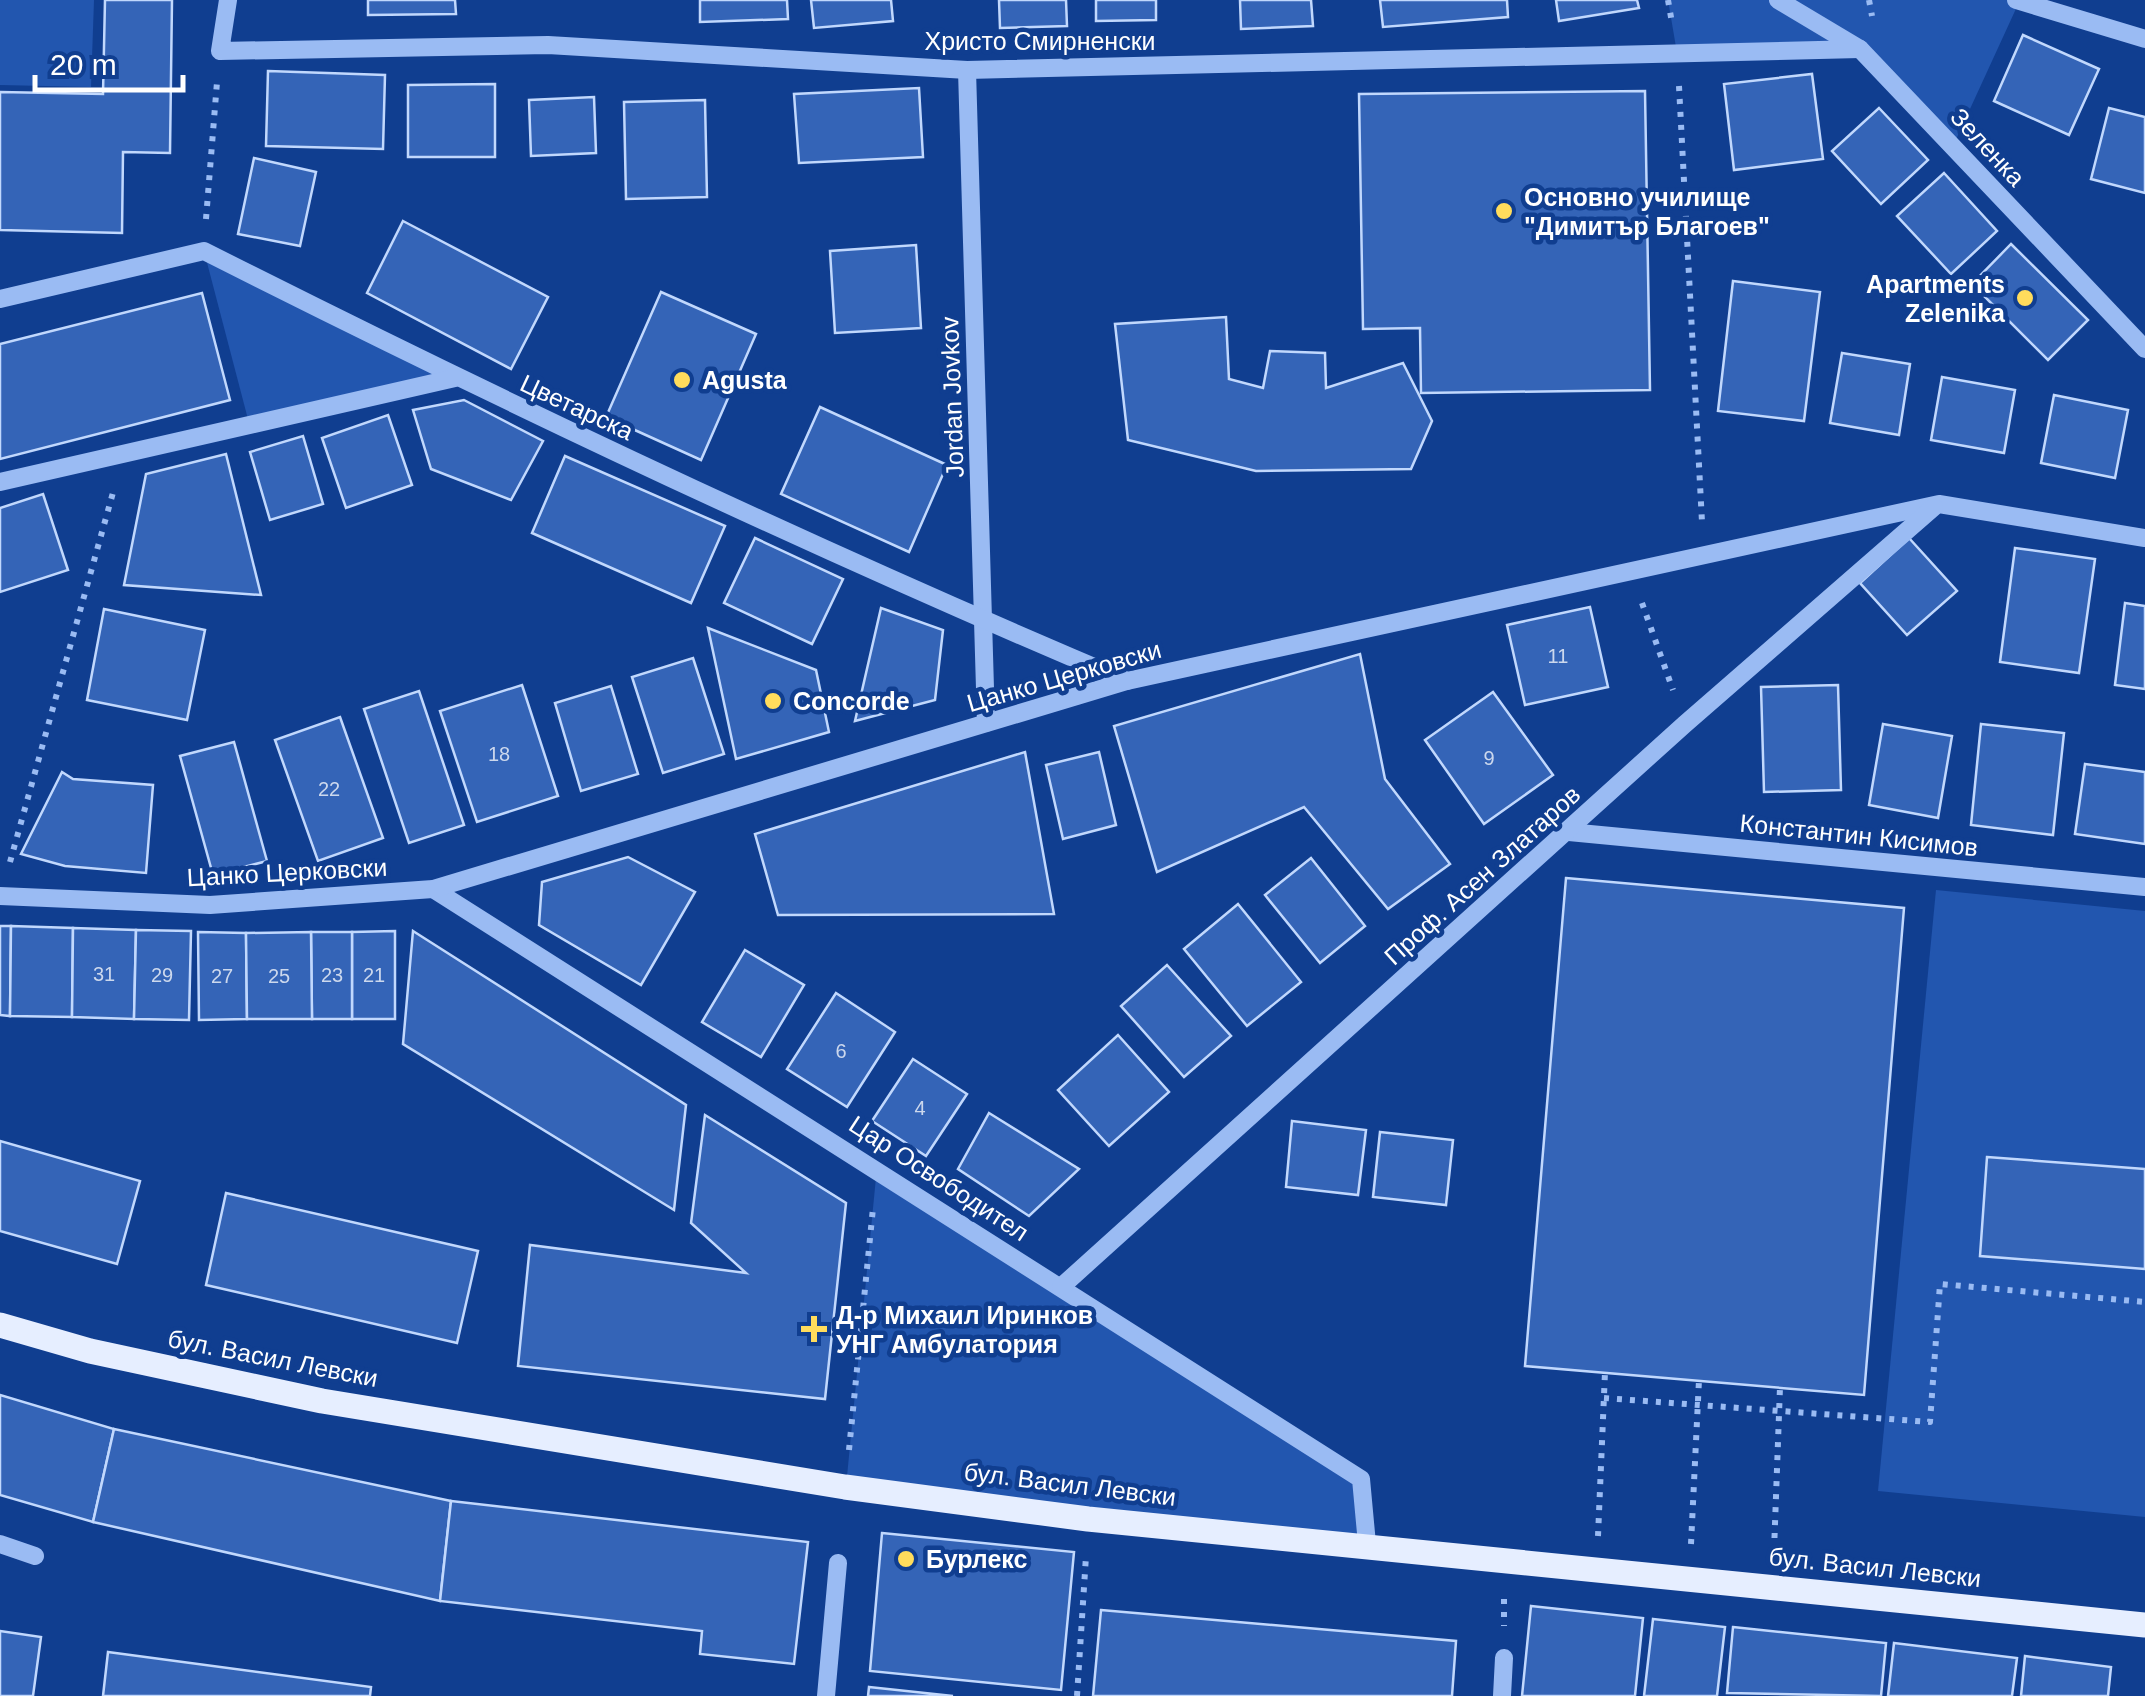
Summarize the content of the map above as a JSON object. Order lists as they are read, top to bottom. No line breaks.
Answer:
{"streets":{"main road":["бул. Васил Левски"],"street":["Христо Смирненски","Зеленка","Jordan Jovkov","Цветарска","Цанко Церковски","Константин Кисимов","Проф. Асен Златаров","Цар Освободител"]},"crossings":[["Христо Смирненски","Зеленка"],["Христо Смирненски","Jordan Jovkov"],["Jordan Jovkov","Цветарска"],["Jordan Jovkov","Цанко Церковски"],["Цветарска","Цанко Церковски"],["Цанко Церковски","Проф. Асен Златаров"],["Цанко Церковски","Цар Освободител"],["Константин Кисимов","Проф. Асен Златаров"],["Проф. Асен Златаров","Цар Освободител"],["Цар Освободител","бул. Васил Левски"]],"places":{"other":["Основно училище \"Димитър Благоев\"","Apartments Zelenika","Agusta","Concorde","Бурлекс"],"health":["Д-р Михаил Иринков УНГ Амбулатория"]},"house_numbers":["11","18","9","22","31","29","23","21","27","25","6","4"],"scale_bar":"20 m"}
